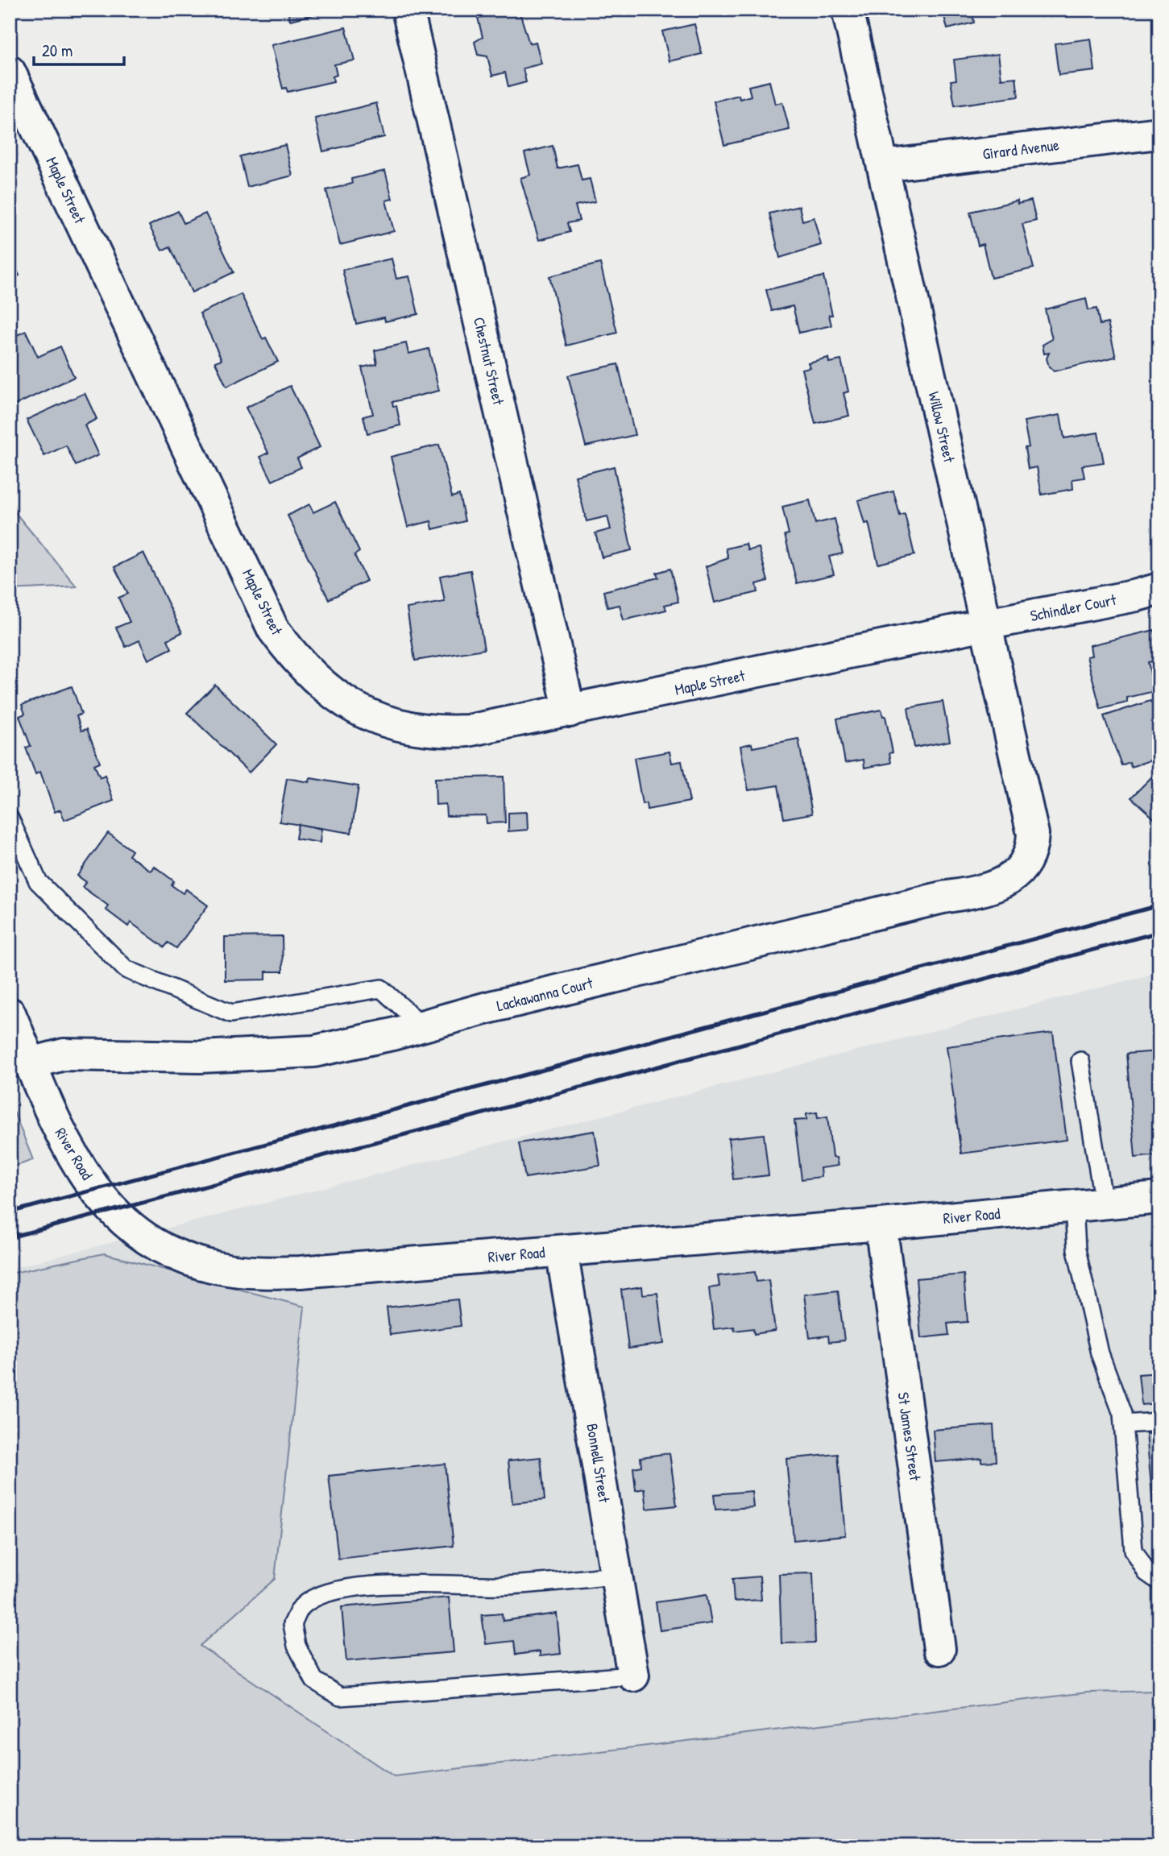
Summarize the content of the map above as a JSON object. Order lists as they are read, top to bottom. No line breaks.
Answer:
{"streets":{"street":["Girard Avenue","Maple Street","Chestnut Street","Willow Street","Schindler Court","Lackawanna Court","River Road","St James Street","Bonnell Street"]},"crossings":[["Girard Avenue","Willow Street"],["Maple Street","Chestnut Street"],["Maple Street","Willow Street"],["Maple Street","Schindler Court"],["Willow Street","Schindler Court"],["Willow Street","Lackawanna Court"],["Lackawanna Court","River Road"],["River Road","St James Street"],["River Road","Bonnell Street"]],"scale_bar":"20 m"}
